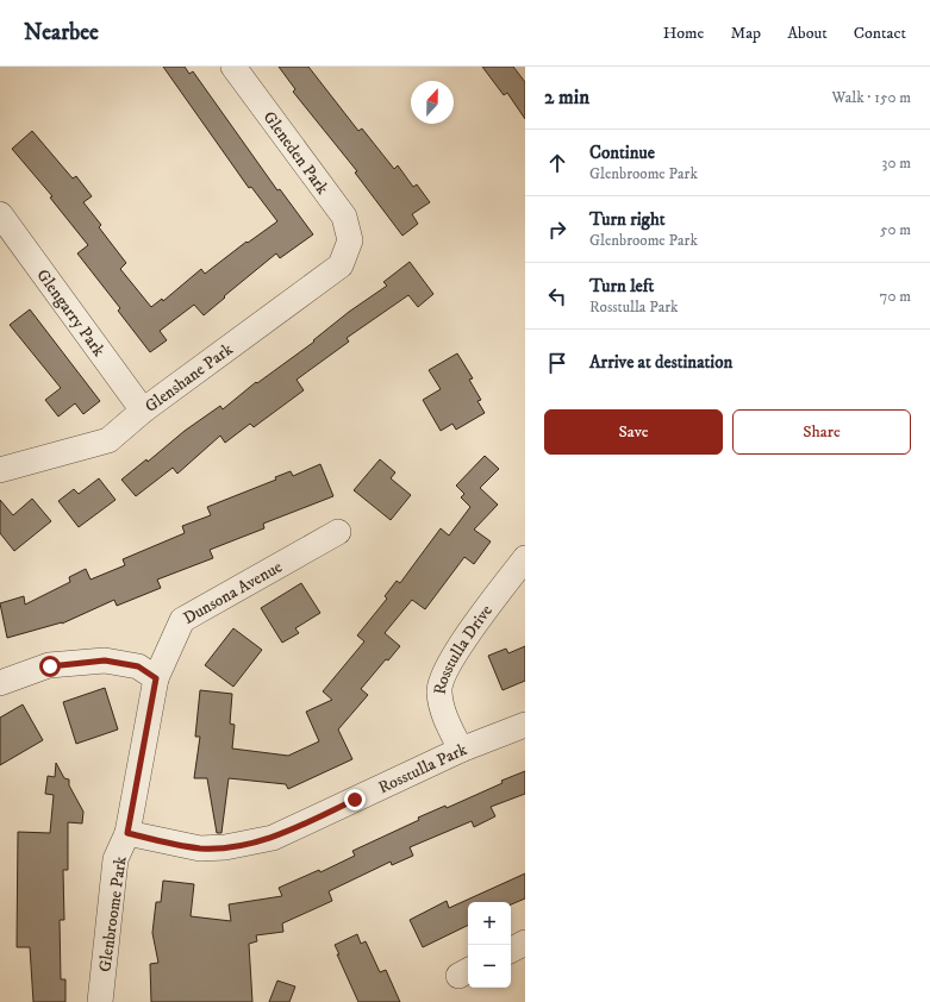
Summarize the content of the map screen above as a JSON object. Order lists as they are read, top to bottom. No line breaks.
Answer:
{"streets":{"street":["Gleneden Park","Glengarry Park","Glenshane Park","Dunsona Avenue","Rosstulla Drive","Rosstulla Park","Glenbroome Park"]},"crossings":[["Gleneden Park","Glenshane Park"],["Glengarry Park","Glenshane Park"],["Dunsona Avenue","Glenbroome Park"],["Rosstulla Drive","Rosstulla Park"],["Rosstulla Park","Glenbroome Park"]],"north":"top","page":{"header":"Nearbee","nav":["Home","Map","About","Contact"],"heading":["2 min","Walk · 150 m"],"list":[["Continue","Glenbroome Park","30 m"],["Turn right","Glenbroome Park","50 m"],["Turn left","Rosstulla Park","70 m"],"Arrive at destination"],"buttons":["Save","Share"],"map_buttons":["+","−"]}}
